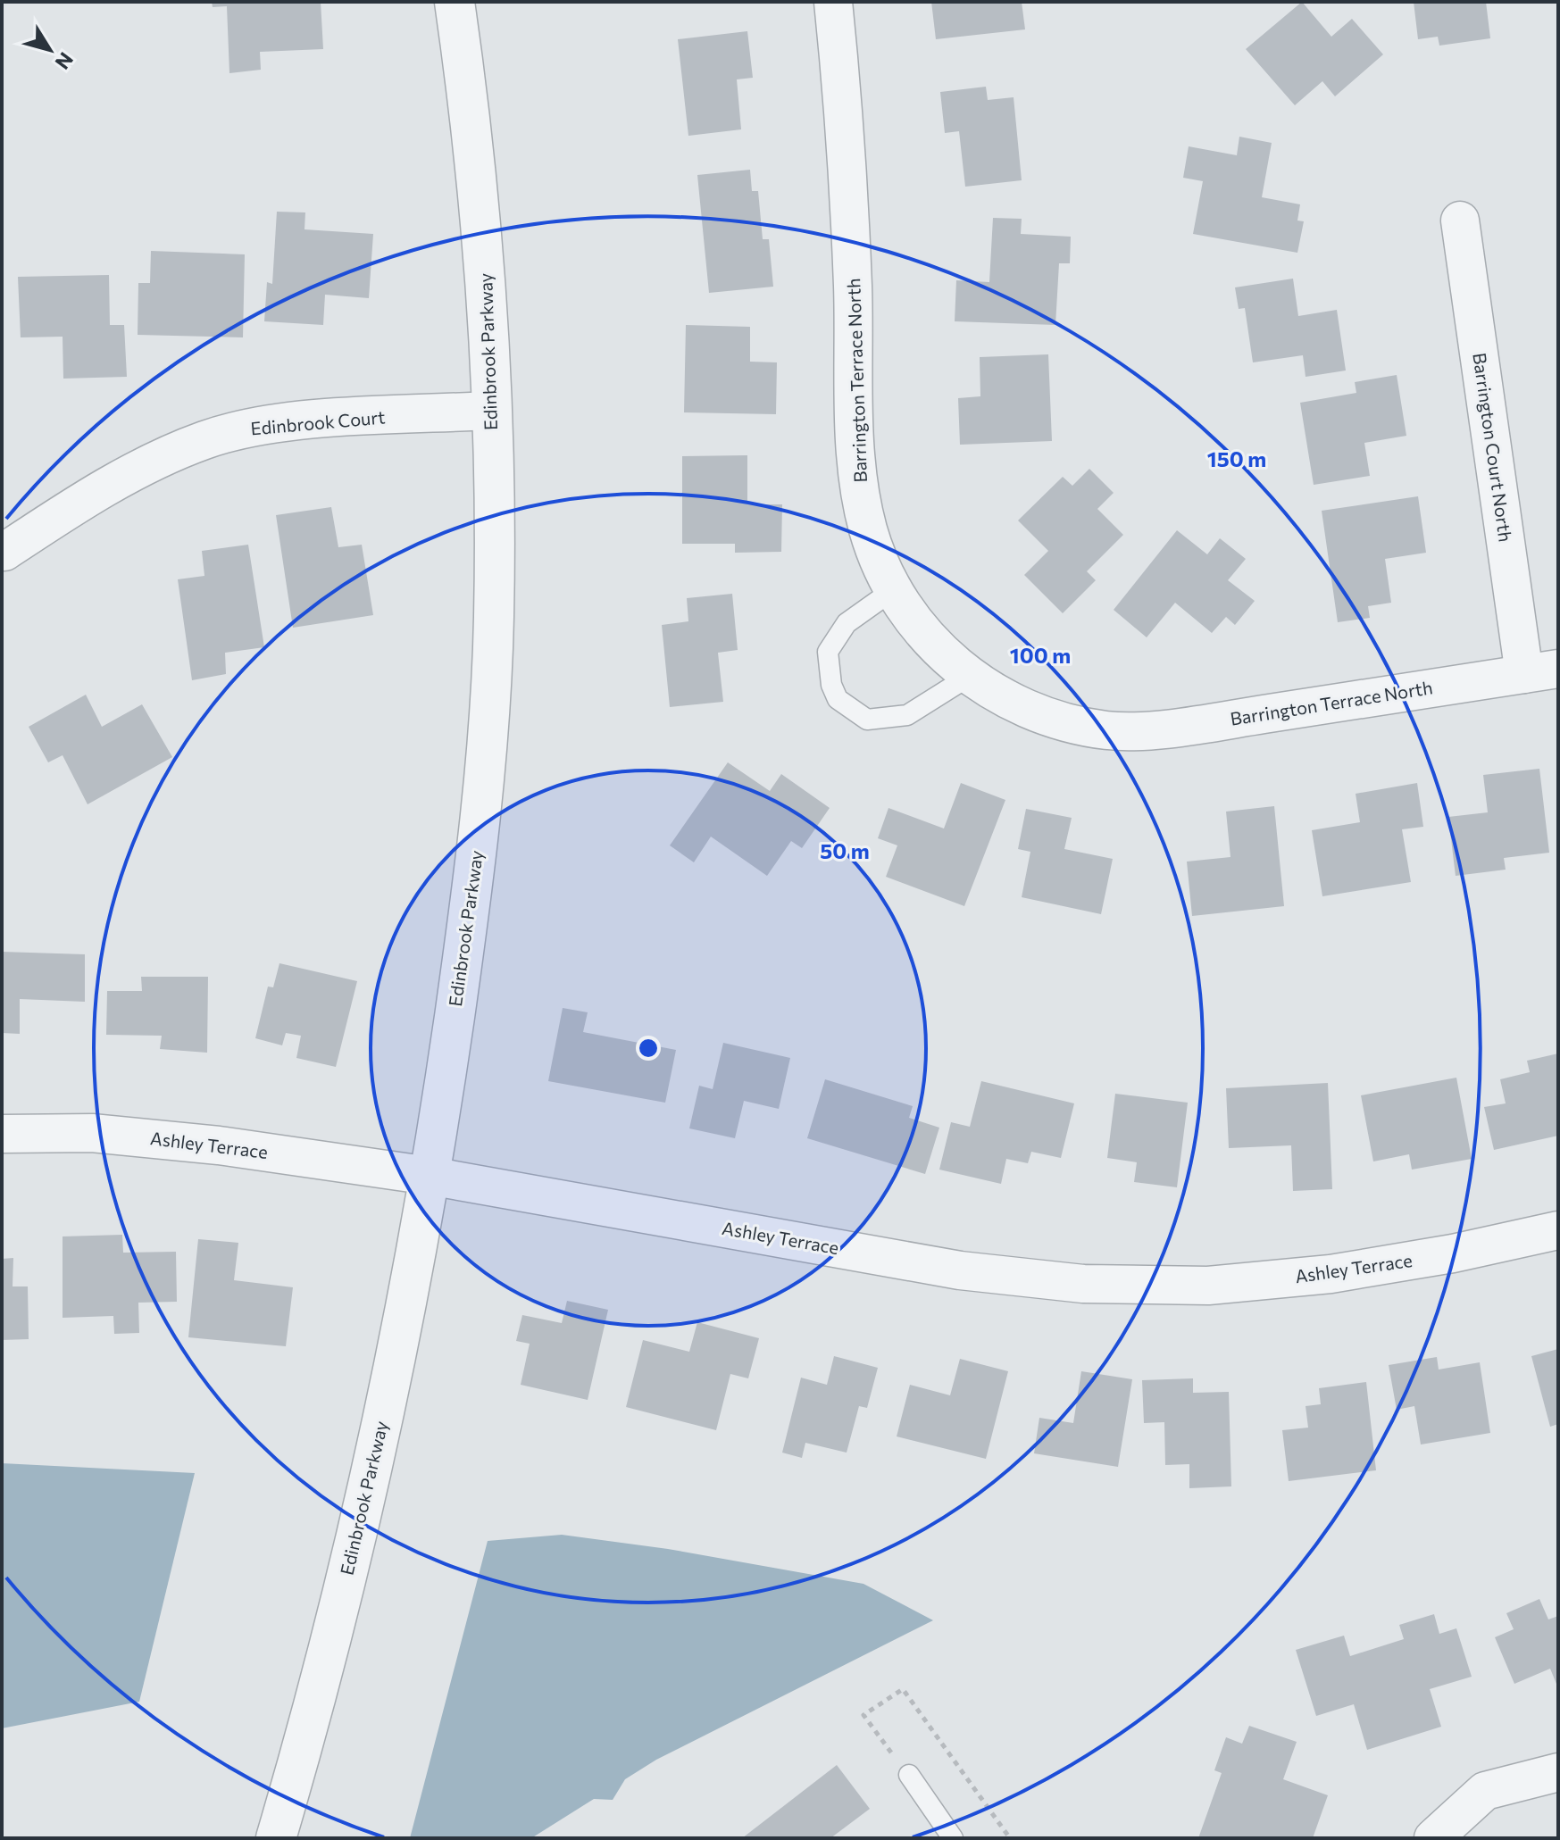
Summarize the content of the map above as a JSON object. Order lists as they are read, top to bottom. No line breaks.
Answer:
{"streets":{"street":["Edinbrook Parkway","Barrington Terrace North","Edinbrook Court","Barrington Court North","Ashley Terrace"]},"crossings":[["Edinbrook Parkway","Edinbrook Court"],["Edinbrook Parkway","Ashley Terrace"],["Barrington Terrace North","Barrington Court North"]],"north":"bottom right","rings":["150 m","100 m","50 m"]}
